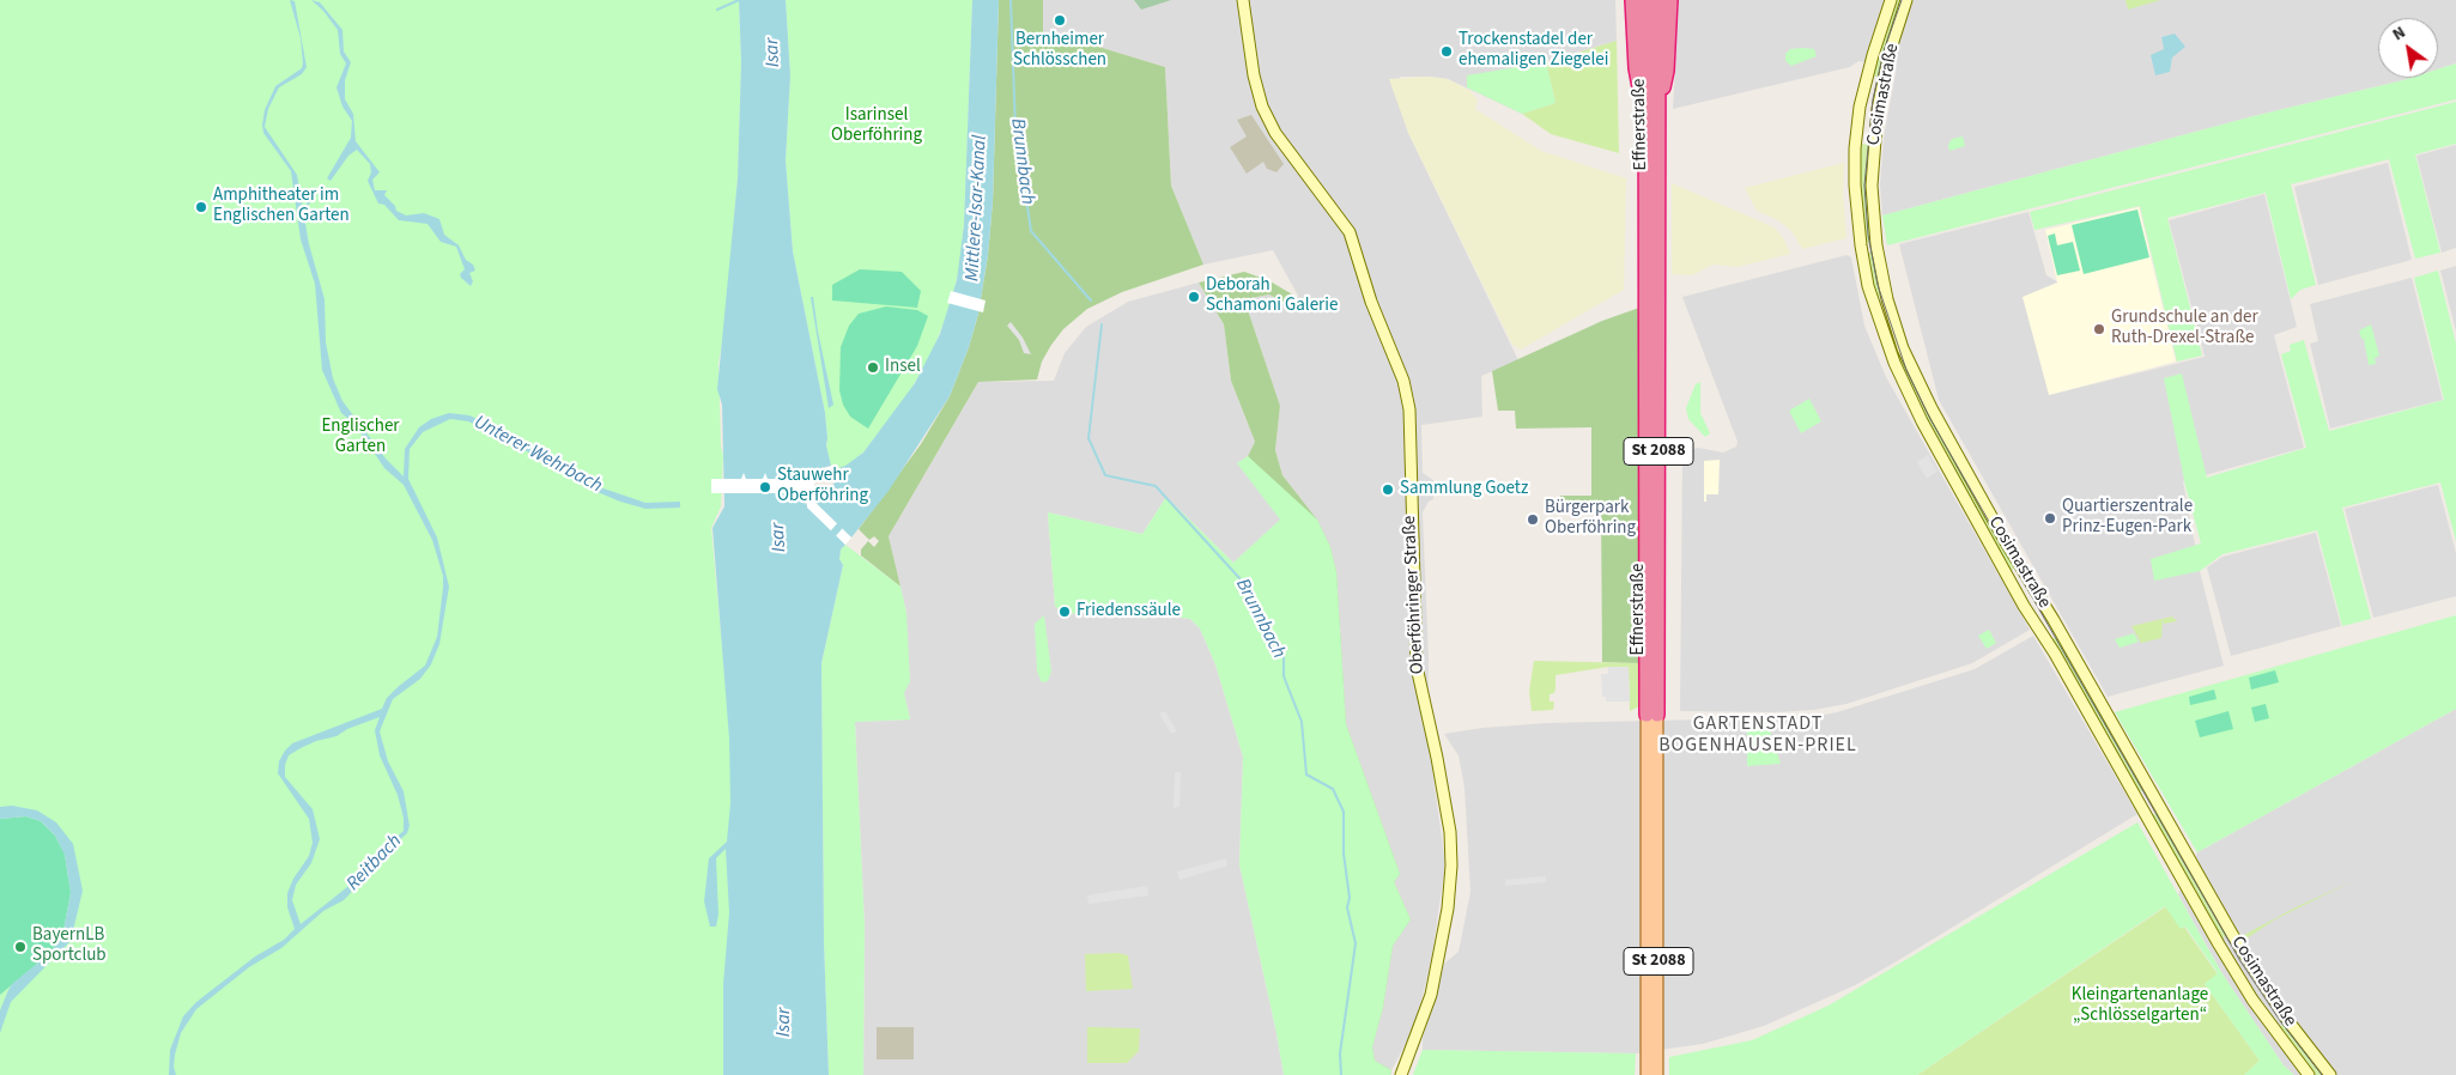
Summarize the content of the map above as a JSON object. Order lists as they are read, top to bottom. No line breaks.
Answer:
{"streets":{"highway":["Effnerstraße","St 2088"],"main road":["Cosimastraße","Oberföhringer Straße"]},"districts":["GARTENSTADT BOGENHAUSEN-PRIEL"],"water":["Isar","Brunnbach","Mittlere-Isar-Kanal","Unterer Wehrbach","Reitbach"],"parks":["Isarinsel Oberföhring","Englischer Garten","Kleingartenanlage „Schlösselgarten“"],"places":["Bernheimer Schlösschen","Trockenstadel der ehemaligen Ziegelei","Amphitheater im Englischen Garten","Deborah Schamoni Galerie","Grundschule an der Ruth-Drexel-Straße","Insel","Stauwehr Oberföhring","Sammlung Goetz","Quartierszentrale Prinz-Eugen-Park","Bürgerpark Oberföhring","Friedenssäule","BayernLB Sportclub"],"north":"top left"}
